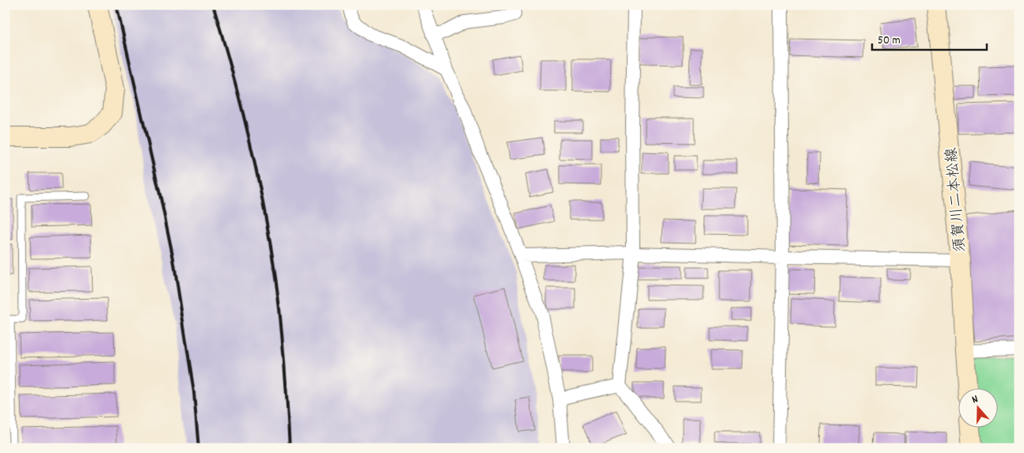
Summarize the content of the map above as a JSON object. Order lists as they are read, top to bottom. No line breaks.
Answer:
{"streets":{"main road":["須賀川二本松線"]},"scale_bar":"50 m","north":"top"}
